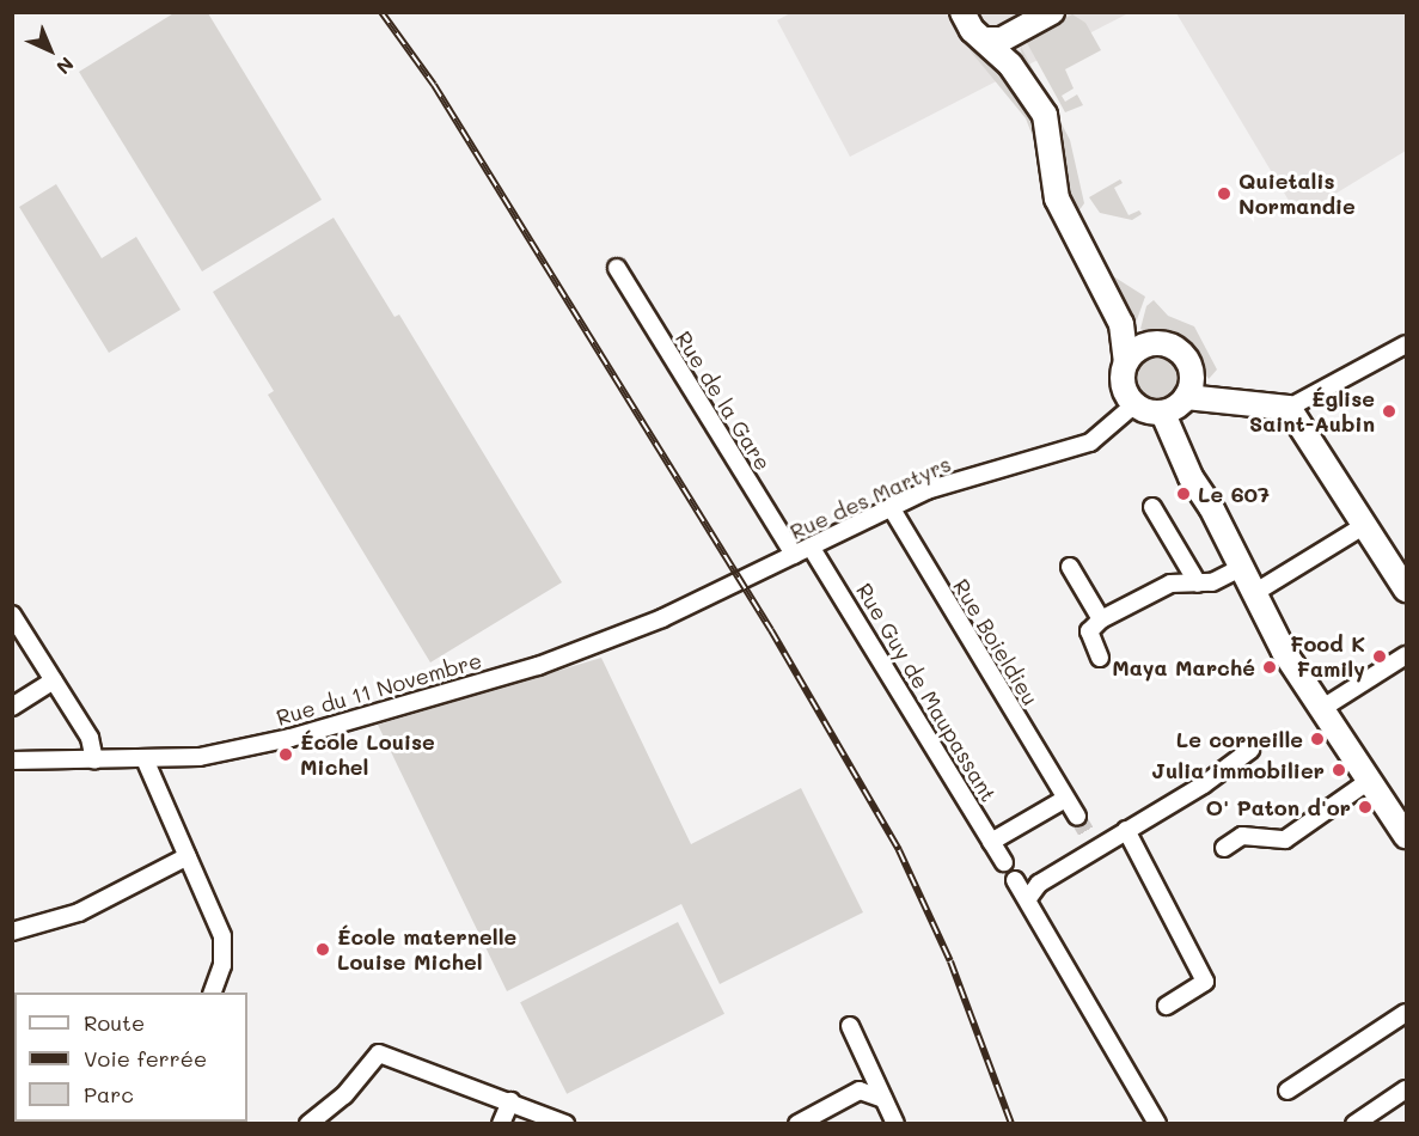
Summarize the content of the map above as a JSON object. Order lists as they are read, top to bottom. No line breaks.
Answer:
{"streets":{"street":["Rue de la Gare","Rue des Martyrs","Rue Boieldieu","Rue du 11 Novembre","Rue Guy de Maupassant"]},"crossings":[["Rue de la Gare","Rue des Martyrs"],["Rue des Martyrs","Rue Boieldieu"],["Rue des Martyrs","Rue du 11 Novembre"],["Rue des Martyrs","Rue Guy de Maupassant"]],"places":["Quietalis Normandie","Église Saint-Aubin","Le 607","Food K Family","Maya Marché","Le corneille","École Louise Michel","Julia immobilier","O' Paton d'or","École maternelle Louise Michel"],"legend":["Route","Voie ferrée","Parc"],"north":"bottom right"}
